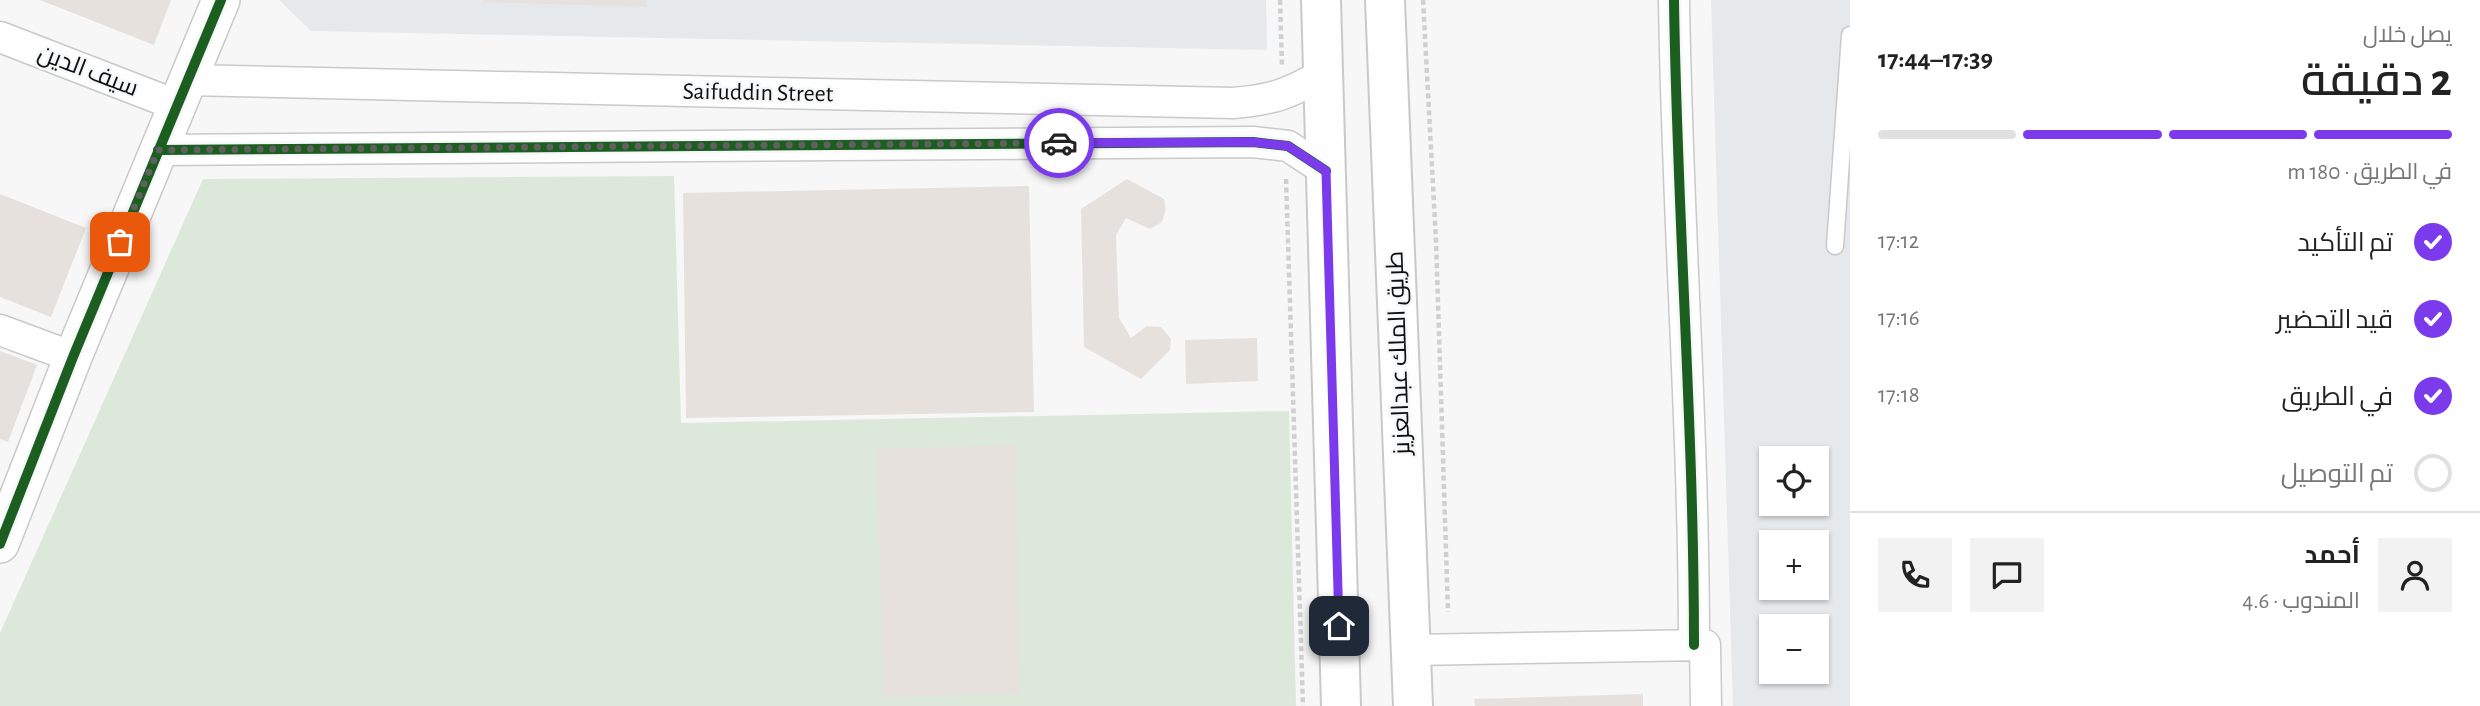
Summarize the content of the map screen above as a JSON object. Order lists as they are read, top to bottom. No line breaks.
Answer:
{"streets":{"main road":["طريق الملك عبدالعزيز"],"street":["سيف الدين","Saifuddin Street"]},"crossings":[["سيف الدين","Saifuddin Street"]],"page":{"heading":["2 دقيقة","يصل خلال","17:39–17:44"],"panel":["أحمد","المندوب · 4.6"],"bar":"في الطريق · 180 m","list":[["تم التأكيد","17:12"],["قيد التحضير","17:16"],["في الطريق","17:18"],"تم التوصيل"],"map_buttons":["+","−"]}}
